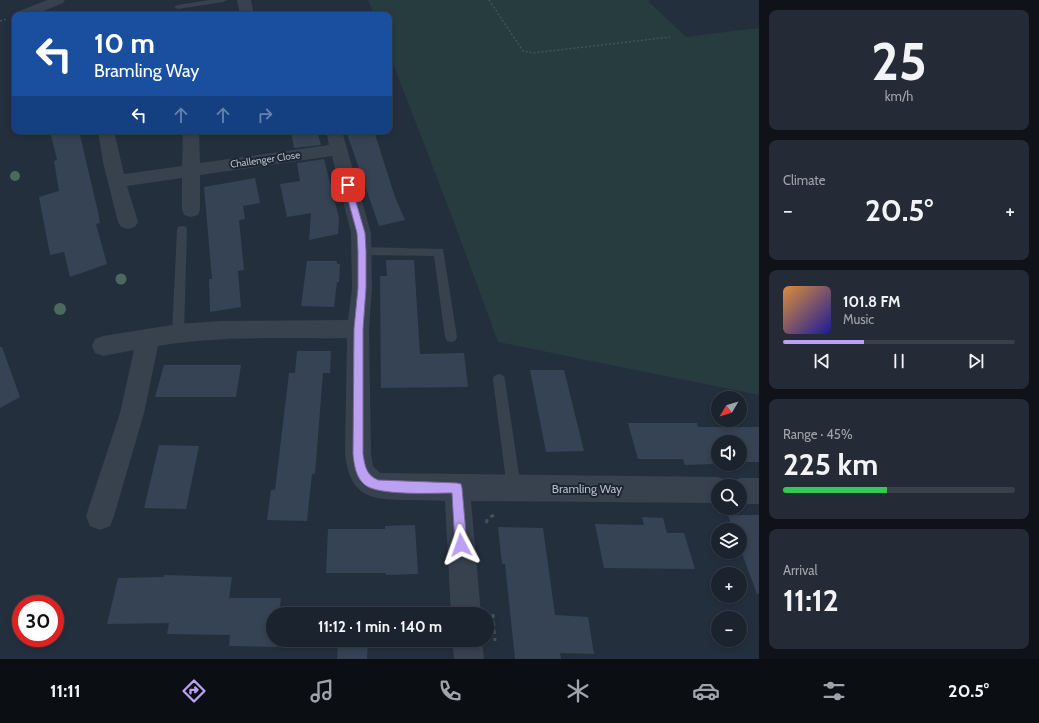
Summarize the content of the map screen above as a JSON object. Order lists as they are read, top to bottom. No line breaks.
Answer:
{"streets":{"street":["Challenger Close","Bramling Way"]},"crossings":[["Challenger Close","Bramling Way"]],"north":"bottom left","page":{"tile":[["25","km/h"],"Climate",["Range · 45%","225 km"],["Arrival","11:12"]],"turn":["10 m","Bramling Way"],"heat":["−","20.5°","+"],"song":["101.8 FM","Music"],"map_buttons":["+","−"],"limit":"30","trip":"11:12 · 1 min · 140 m","tabs":["11:11","20.5°"]}}
